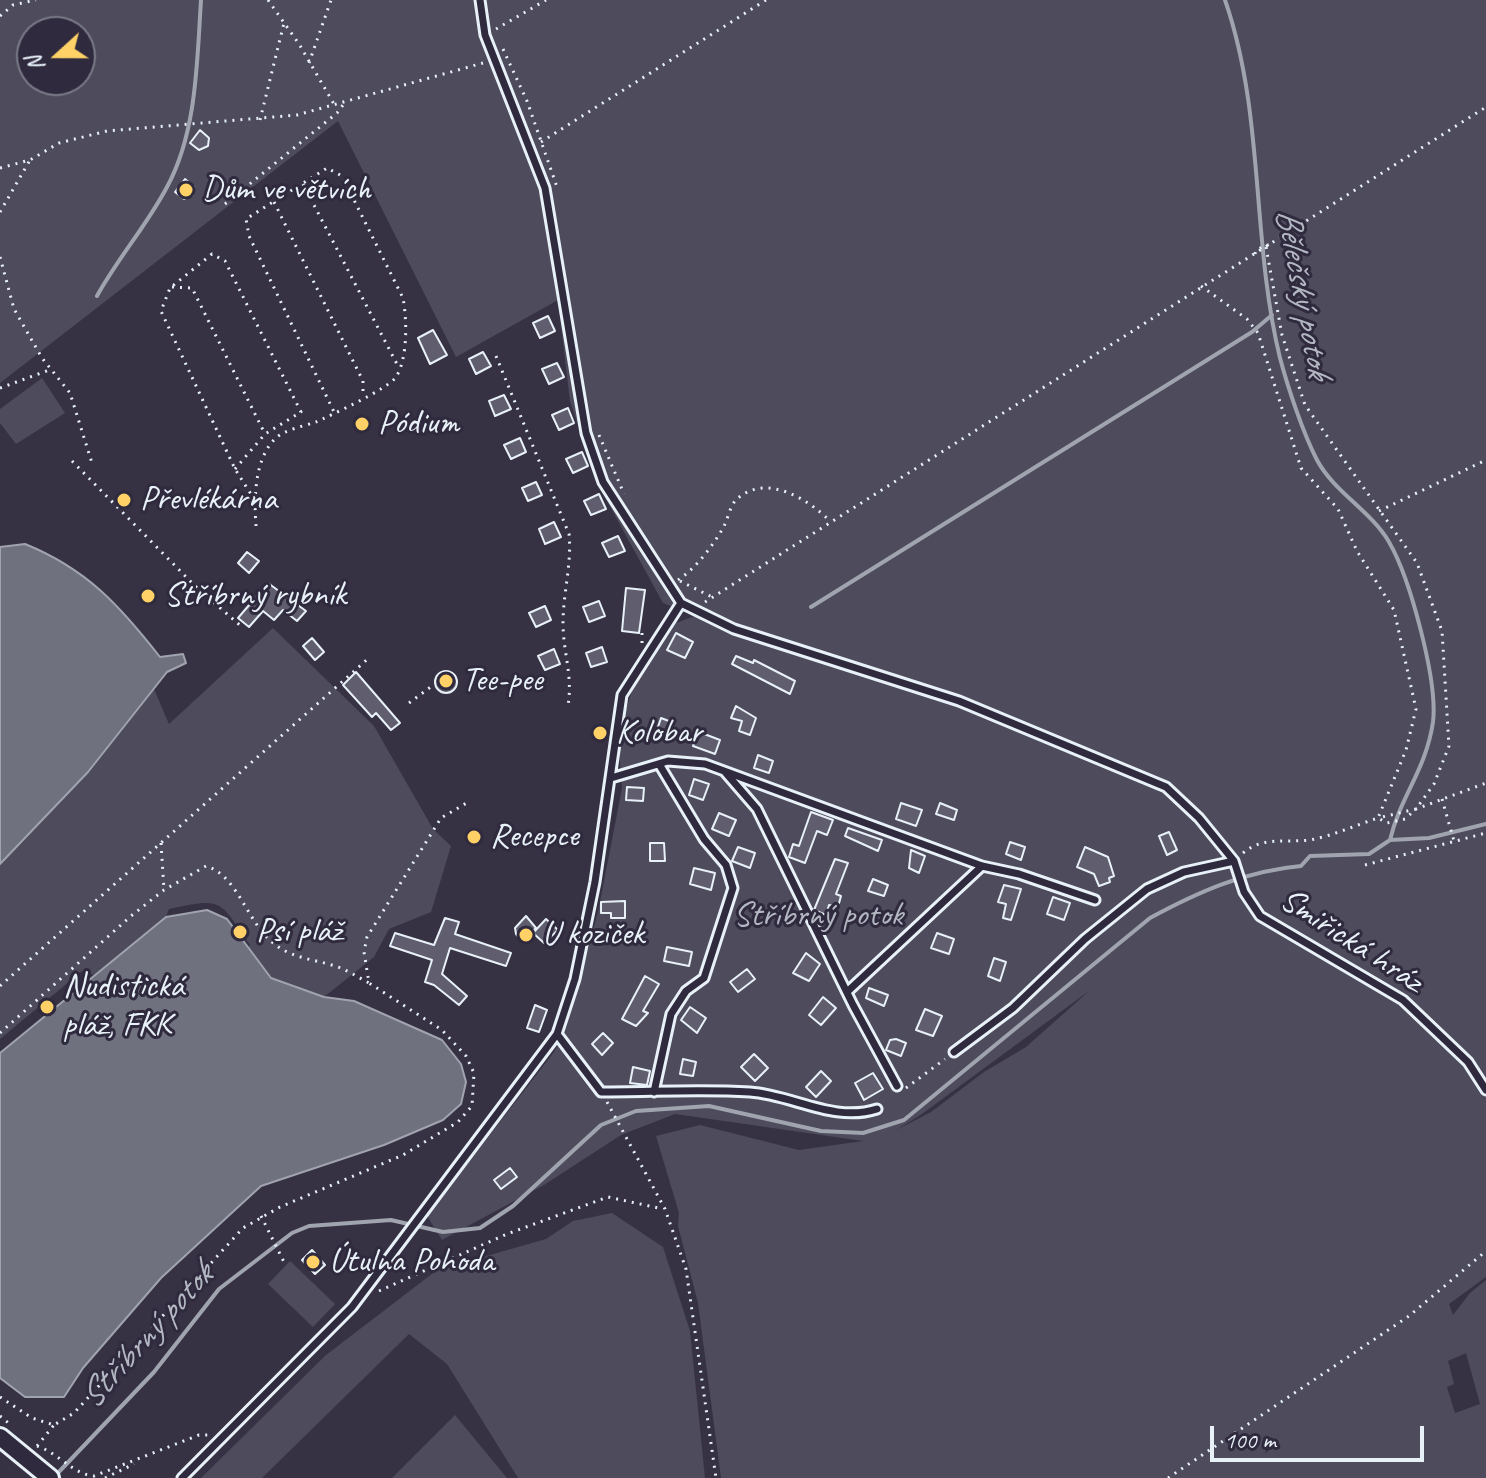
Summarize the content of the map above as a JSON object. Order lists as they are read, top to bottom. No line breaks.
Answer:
{"streets":{"lane":["Smiřická hráz"]},"water":["Bělečský potok","Stříbrný potok"],"parks":["Stříbrný potok"],"places":["Dům ve větvích","Pódium","Převlékárna","Stříbrný rybník","Tee-pee","Kolobar","Recepce","Psí pláž","U koziček","Nudistická pláž, FKK","Útulna Pohoda"],"scale_bar":"100 m","north":"left"}
